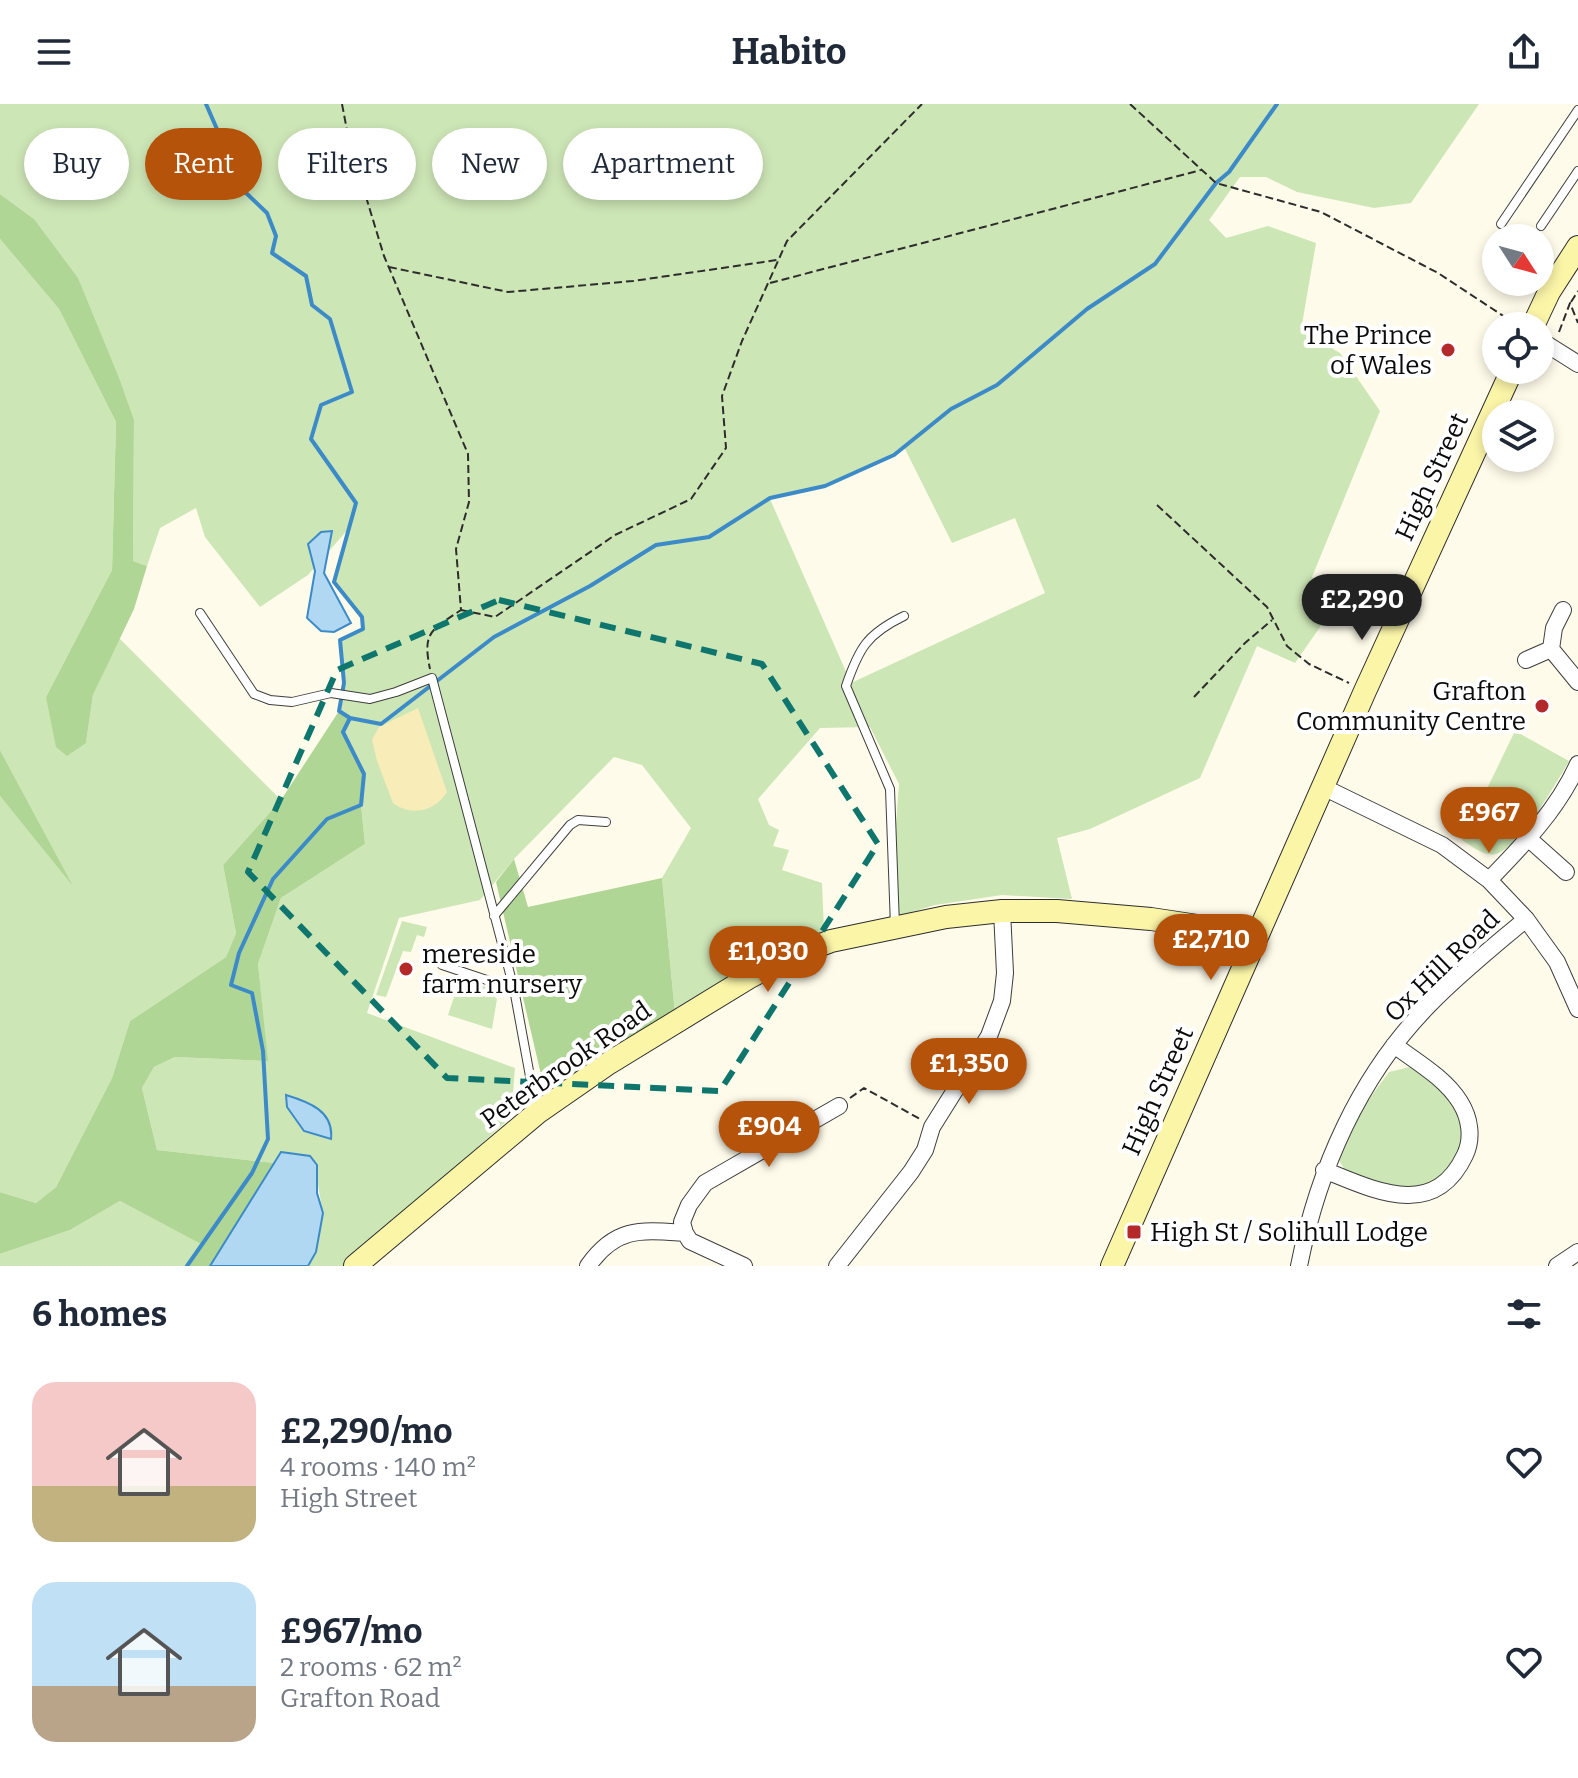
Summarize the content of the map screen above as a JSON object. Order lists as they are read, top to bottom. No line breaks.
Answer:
{"streets":{"street":["High Street","Ox Hill Road","Peterbrook Road"]},"crossings":[["High Street","Peterbrook Road"]],"places":{"other":["The Prince of Wales","Grafton Community Centre","mereside farm nursery"],"transit":["High St / Solihull Lodge"]},"north":"bottom right","page":{"header":"Habito","chip":["Buy","Rent","Filters","New","Apartment"],"price":["£2,290","£967","£2,710","£1,030","£1,350","£904"],"heading":"6 homes","list":[{"name":"£2,290/mo","note":"4 rooms · 140 m² · High Street"},{"name":"£967/mo","note":"2 rooms · 62 m² · Grafton Road"}]}}
